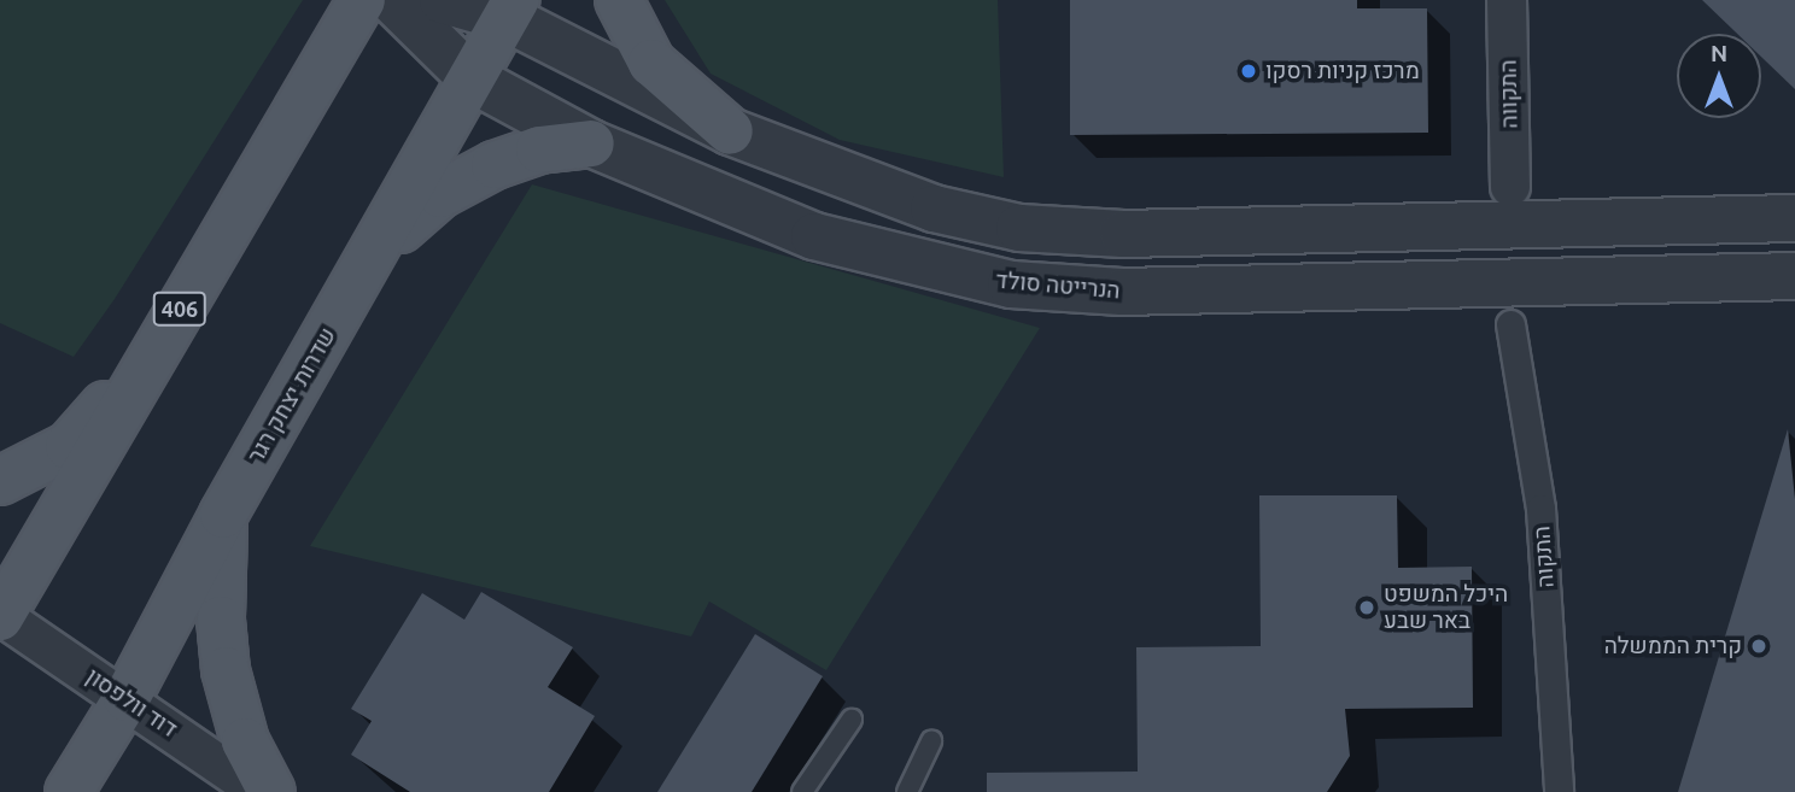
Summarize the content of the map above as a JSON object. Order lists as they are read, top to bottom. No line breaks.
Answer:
{"streets":{"main road":["406","שדרות יצחק רגר"],"street":["התקווה","הנרייטה סולד","התקוה","דוד וולפסון"]},"crossings":[["הנרייטה סולד","שדרות יצחק רגר"],["406","דוד וולפסון"],["שדרות יצחק רגר","דוד וולפסון"]],"places":["מרכז קניות רסקו","היכל המשפט באר שבע","קרית הממשלה"],"north":"top"}
